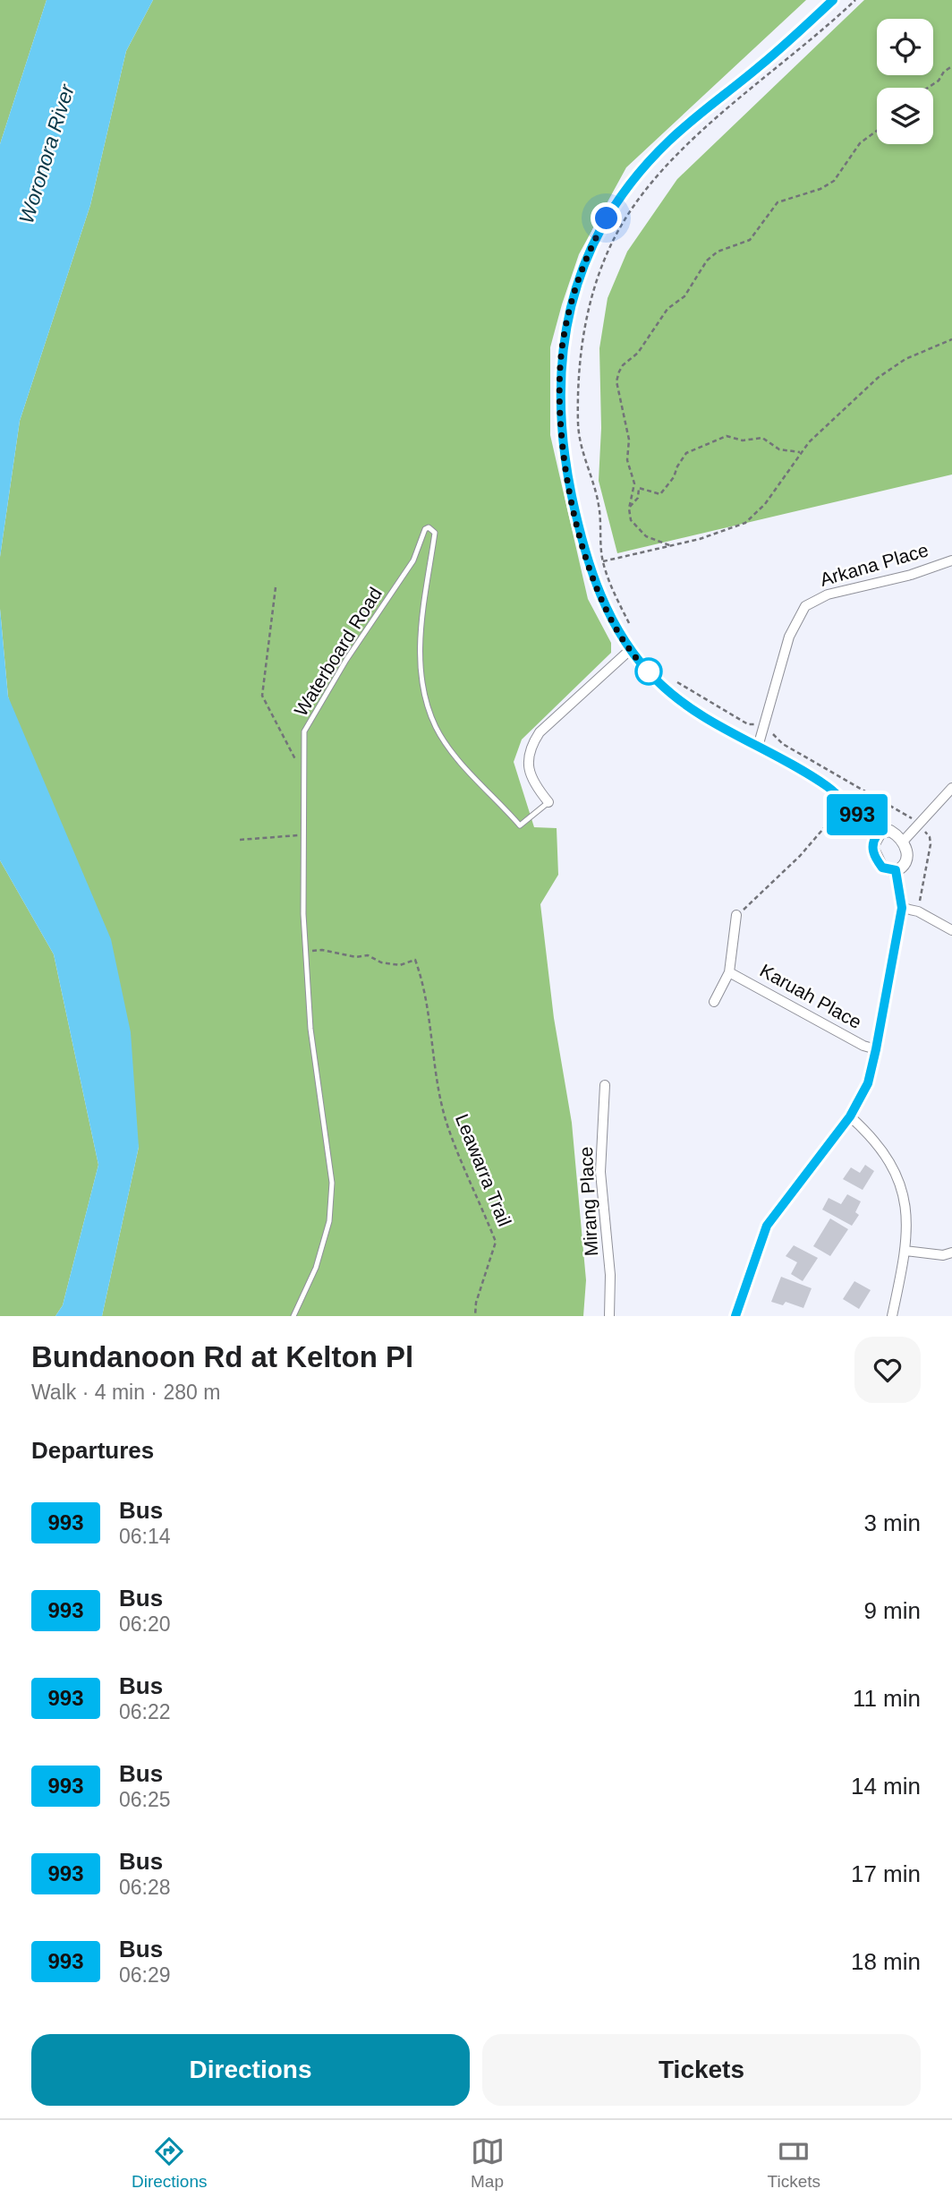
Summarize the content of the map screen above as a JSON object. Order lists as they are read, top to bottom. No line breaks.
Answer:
{"streets":{"street":["Arkana Place","Karuah Place","Mirang Place"],"lane":["Waterboard Road"],"path":["Leawarra Trail"]},"crossings":[["Waterboard Road","Leawarra Trail"]],"water":["Woronora River"],"lines":["bus line 993"],"page":{"on_map":"993","heading":[["Bundanoon Rd at Kelton Pl","Walk · 4 min · 280 m"],"Departures"],"list":[{"mark":"993","name":"Bus","note":"06:14","value":"3 min"},{"mark":"993","name":"Bus","note":"06:20","value":"9 min"},{"mark":"993","name":"Bus","note":"06:22","value":"11 min"},{"mark":"993","name":"Bus","note":"06:25","value":"14 min"},{"mark":"993","name":"Bus","note":"06:28","value":"17 min"},{"mark":"993","name":"Bus","note":"06:29","value":"18 min"}],"buttons":["Directions","Tickets"],"tabs":["Directions","Map","Tickets"]}}
